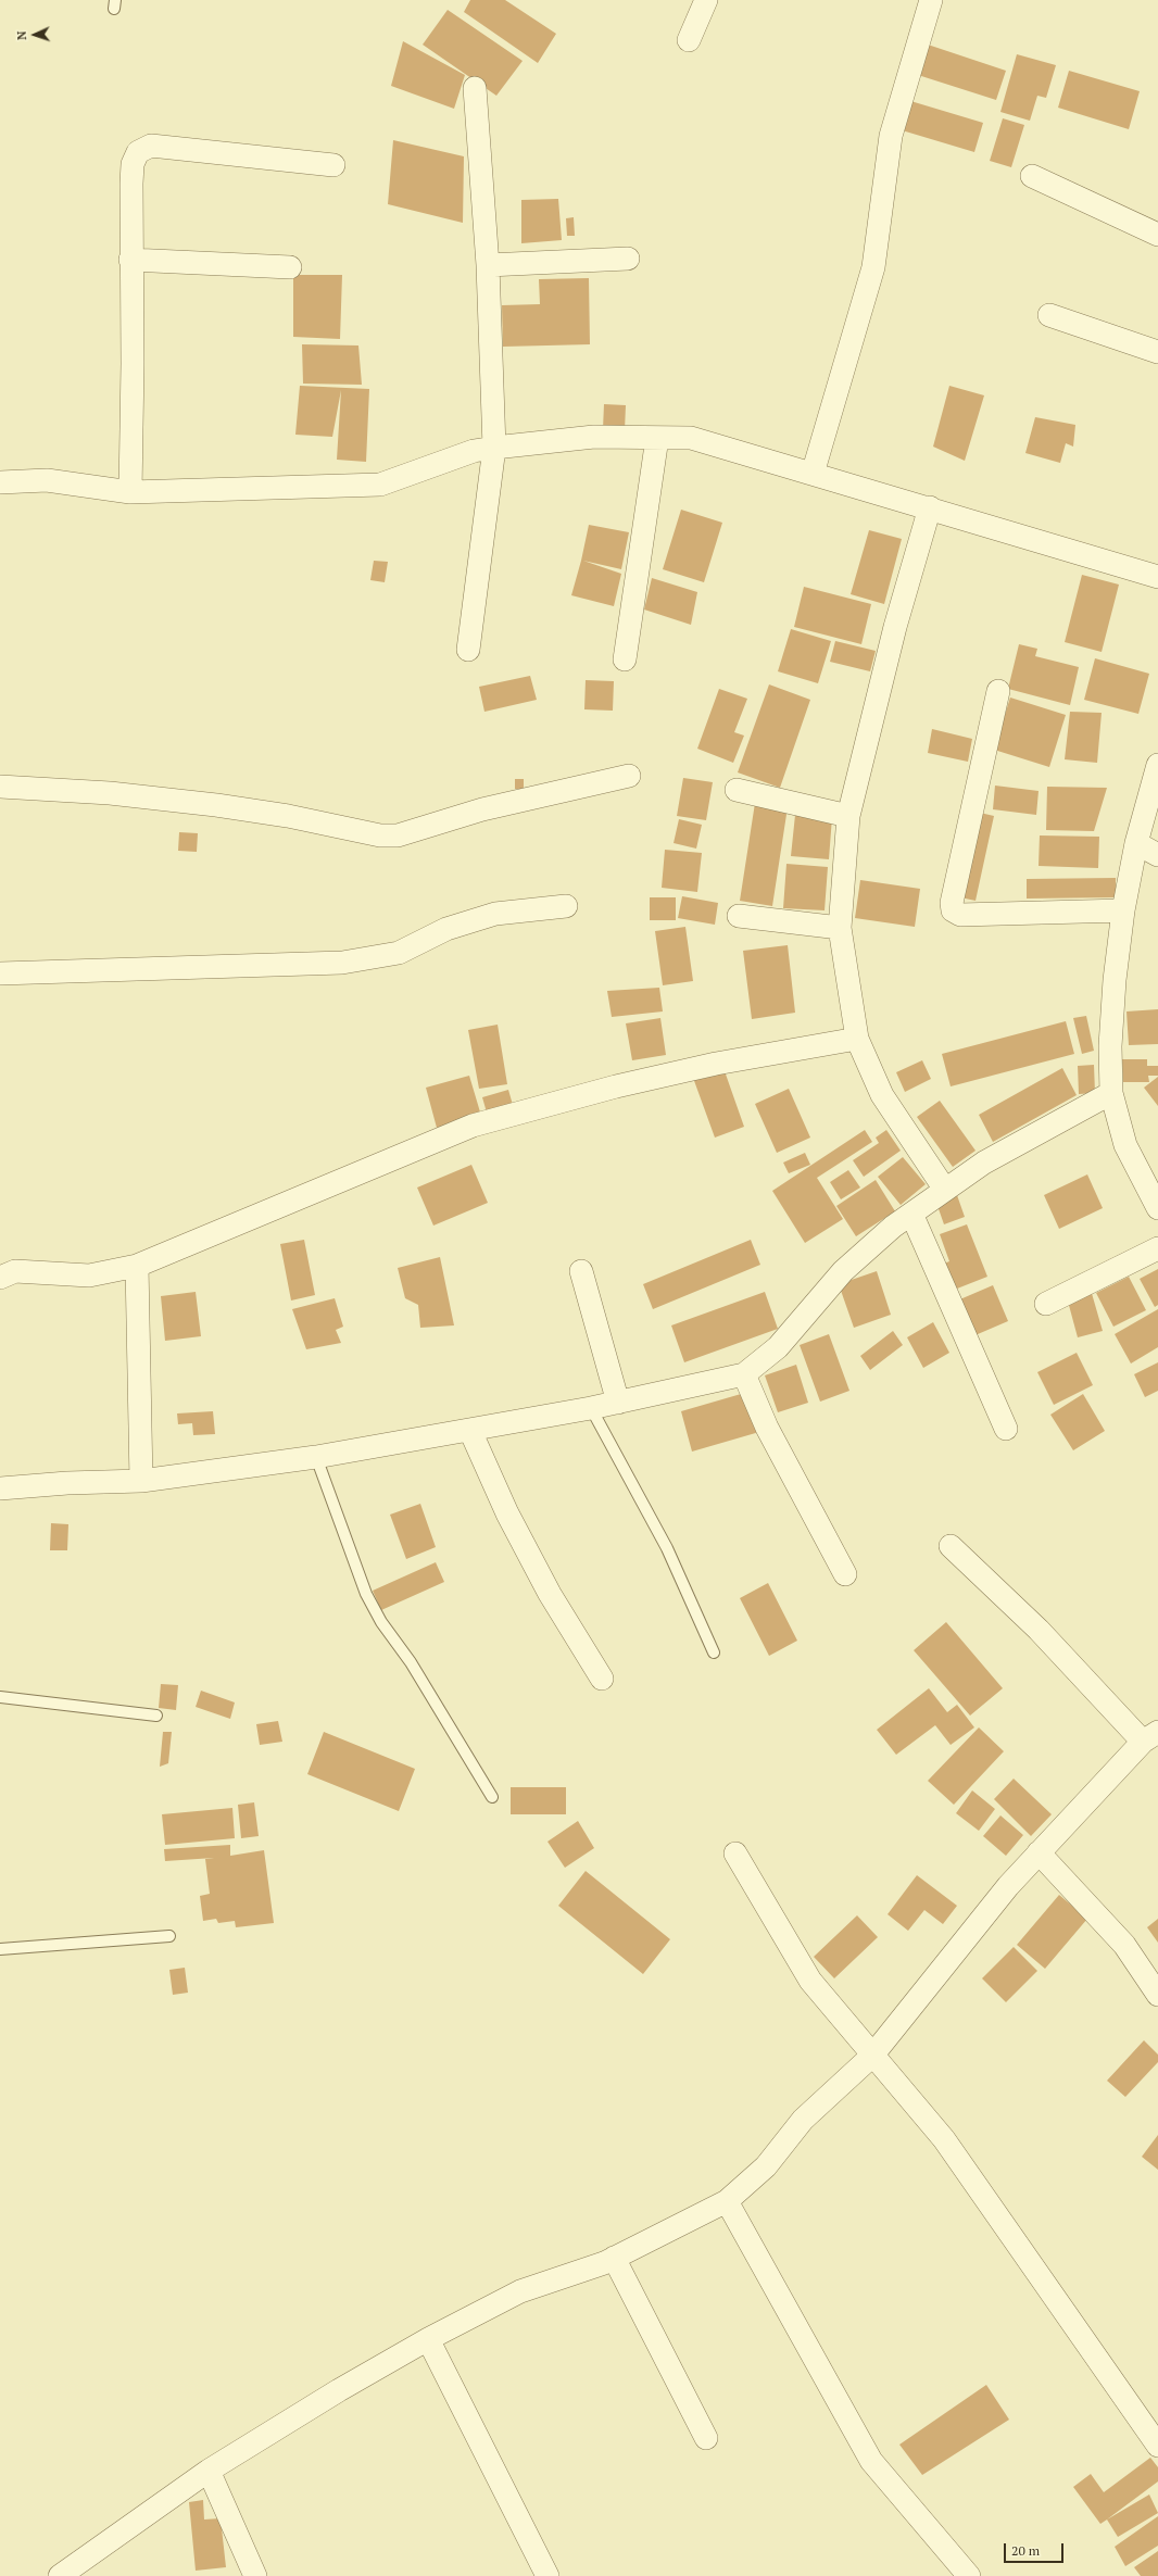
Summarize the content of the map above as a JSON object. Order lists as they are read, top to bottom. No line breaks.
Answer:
{"scale_bar":"20 m","north":"left"}
